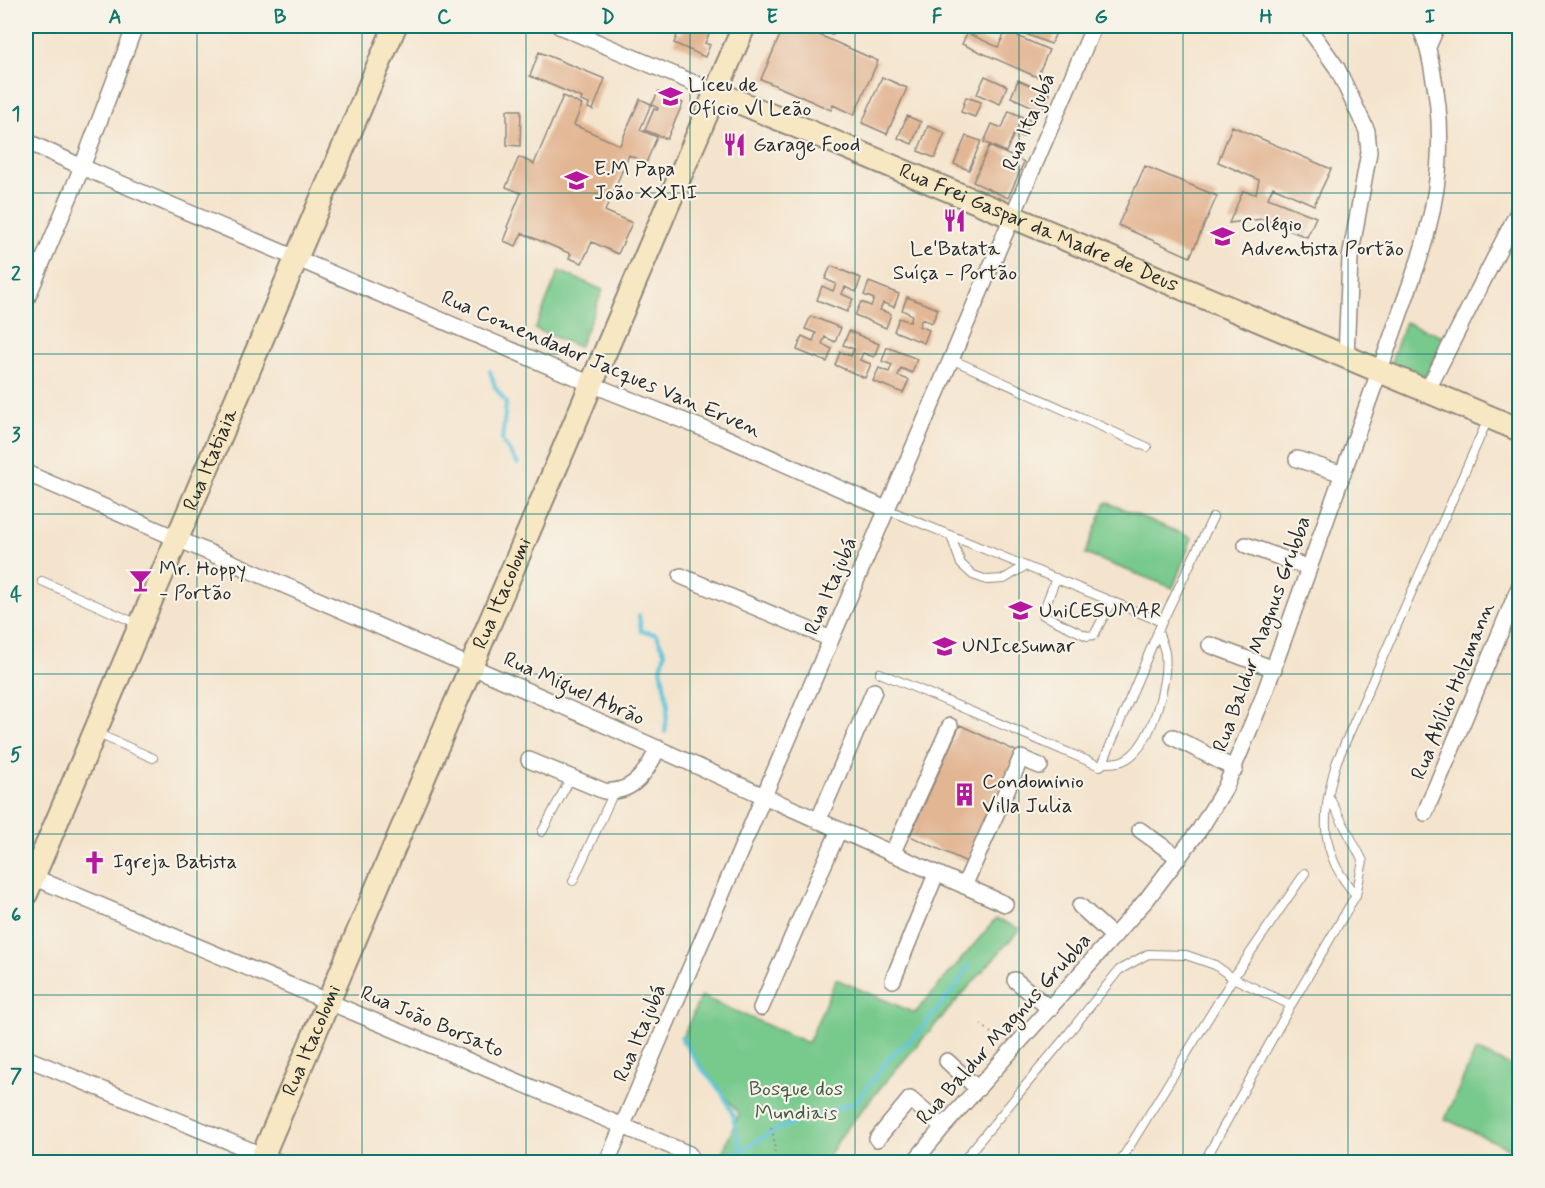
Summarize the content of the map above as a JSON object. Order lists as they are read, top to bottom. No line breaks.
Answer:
{"streets":{"main road":["Rua Frei Gaspar da Madre de Deus","Rua Itatiaia","Rua Itacolomi"],"street":["Rua Itajubá","Rua Comendador Jacques Van Erven","Rua Baldur Magnus Grubba","Rua Miguel Abrão","Rua Abílio Holzmann","Rua João Borsato"]},"crossings":[["Rua Itajubá","Rua Frei Gaspar da Madre de Deus"],["Rua Itajubá","Rua Comendador Jacques Van Erven"],["Rua Itajubá","Rua Miguel Abrão"],["Rua Itajubá","Rua João Borsato"],["Rua Frei Gaspar da Madre de Deus","Rua Itacolomi"],["Rua Frei Gaspar da Madre de Deus","Rua Baldur Magnus Grubba"],["Rua Comendador Jacques Van Erven","Rua Itatiaia"],["Rua Comendador Jacques Van Erven","Rua Itacolomi"],["Rua Itatiaia","Rua Miguel Abrão"],["Rua Itatiaia","Rua João Borsato"],["Rua Itacolomi","Rua Miguel Abrão"],["Rua Itacolomi","Rua João Borsato"]],"parks":["Bosque dos Mundiais"],"places":{"school or university":["Líceu de Ofício Vl Leão","E.M Papa João XXIII","Colégio Adventista Portão","UniCESUMAR","UNIcesumar"],"restaurant":["Garage Food","Le'Batata Suíça - Portão"],"bar":["Mr. Hoppy - Portão"],"building":["Condominio Villa Julia"],"church":["Igreja Batista"]},"grid":{"columns":["A","B","C","D","E","F","G","H","I"],"rows":["1","2","3","4","5","6","7"]}}
